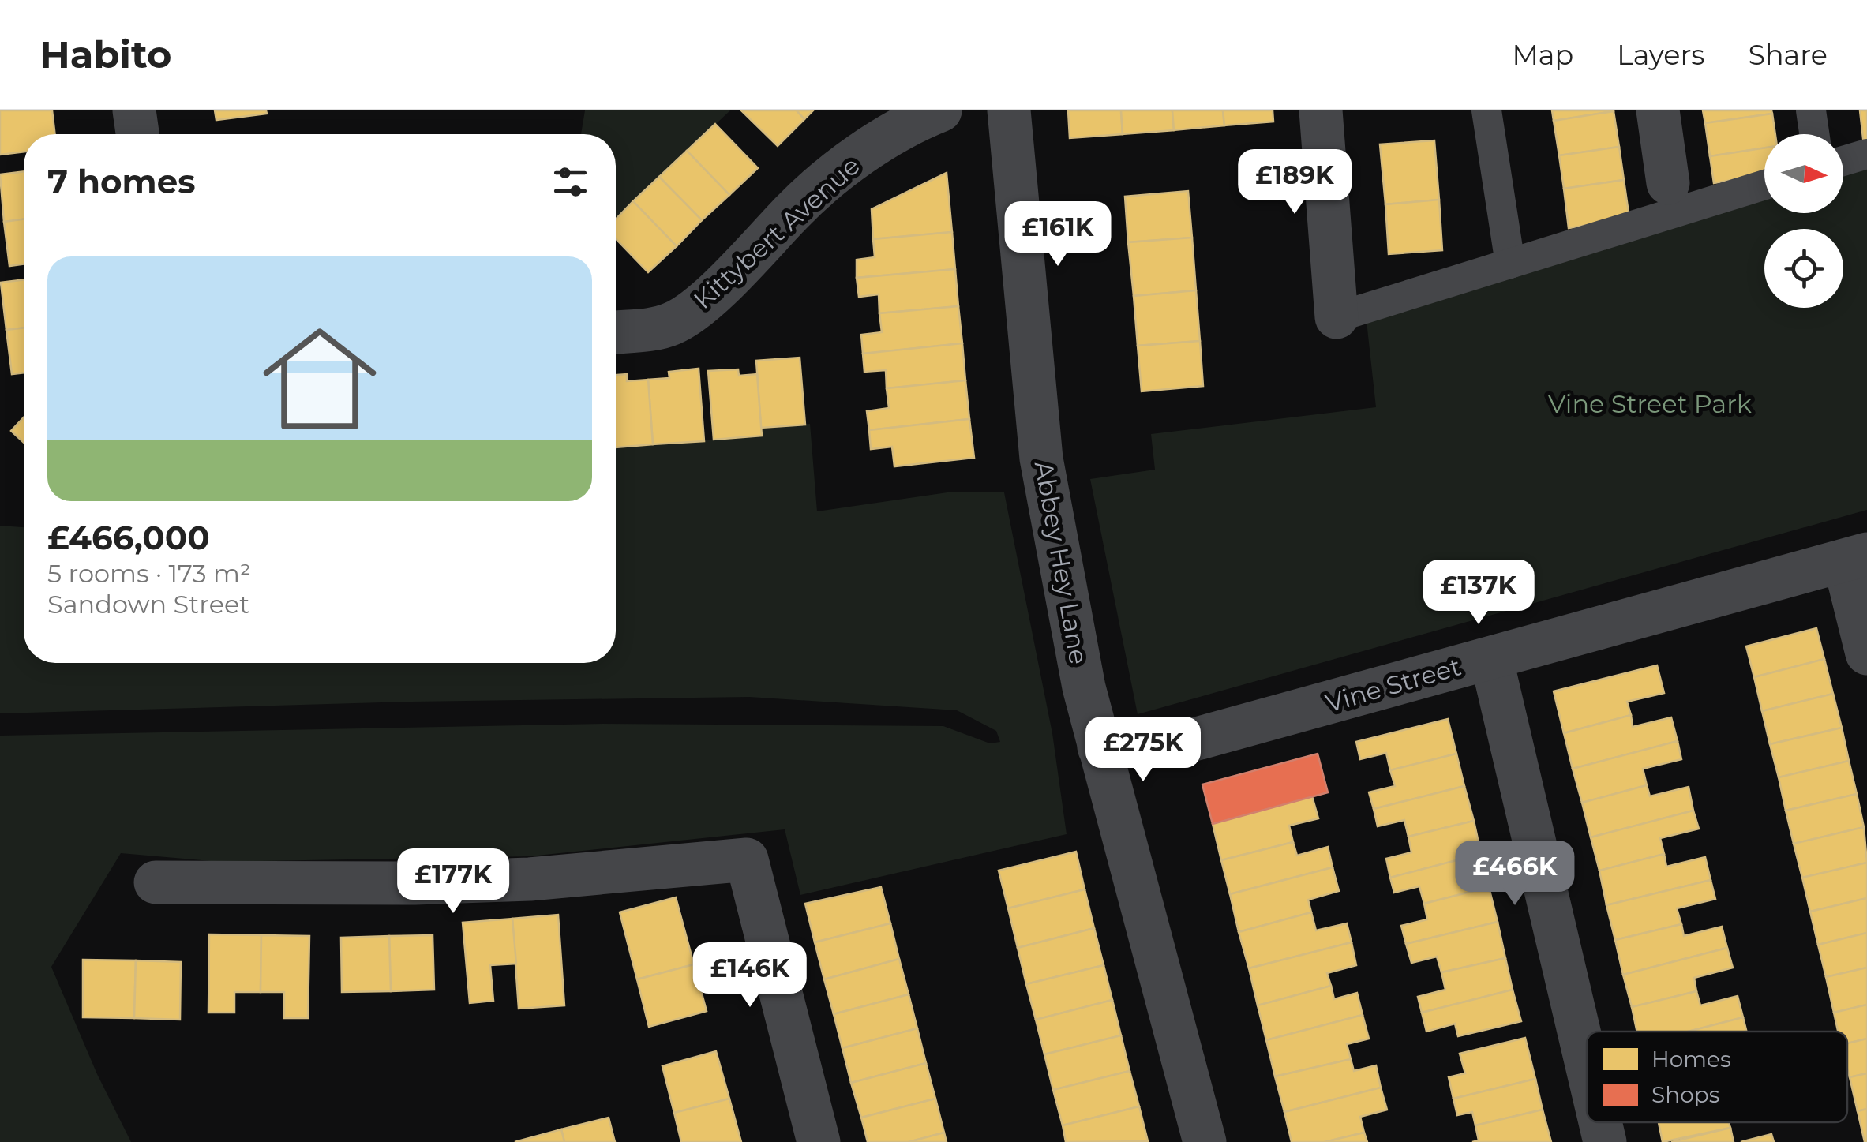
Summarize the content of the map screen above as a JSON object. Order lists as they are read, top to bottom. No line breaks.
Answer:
{"streets":{"street":["Kittybert Avenue","Abbey Hey Lane","Vine Street"]},"crossings":[["Abbey Hey Lane","Vine Street"]],"parks":["Vine Street Park"],"legend":["Homes","Shops"],"north":"right","page":{"header":"Habito","nav":["Map","Layers","Share"],"heading":"7 homes","price":["£189K","£161K","£137K","£275K","£466K","£177K","£146K"],"list":[{"name":"£466,000","note":"5 rooms · 173 m² · Sandown Street"}]}}
